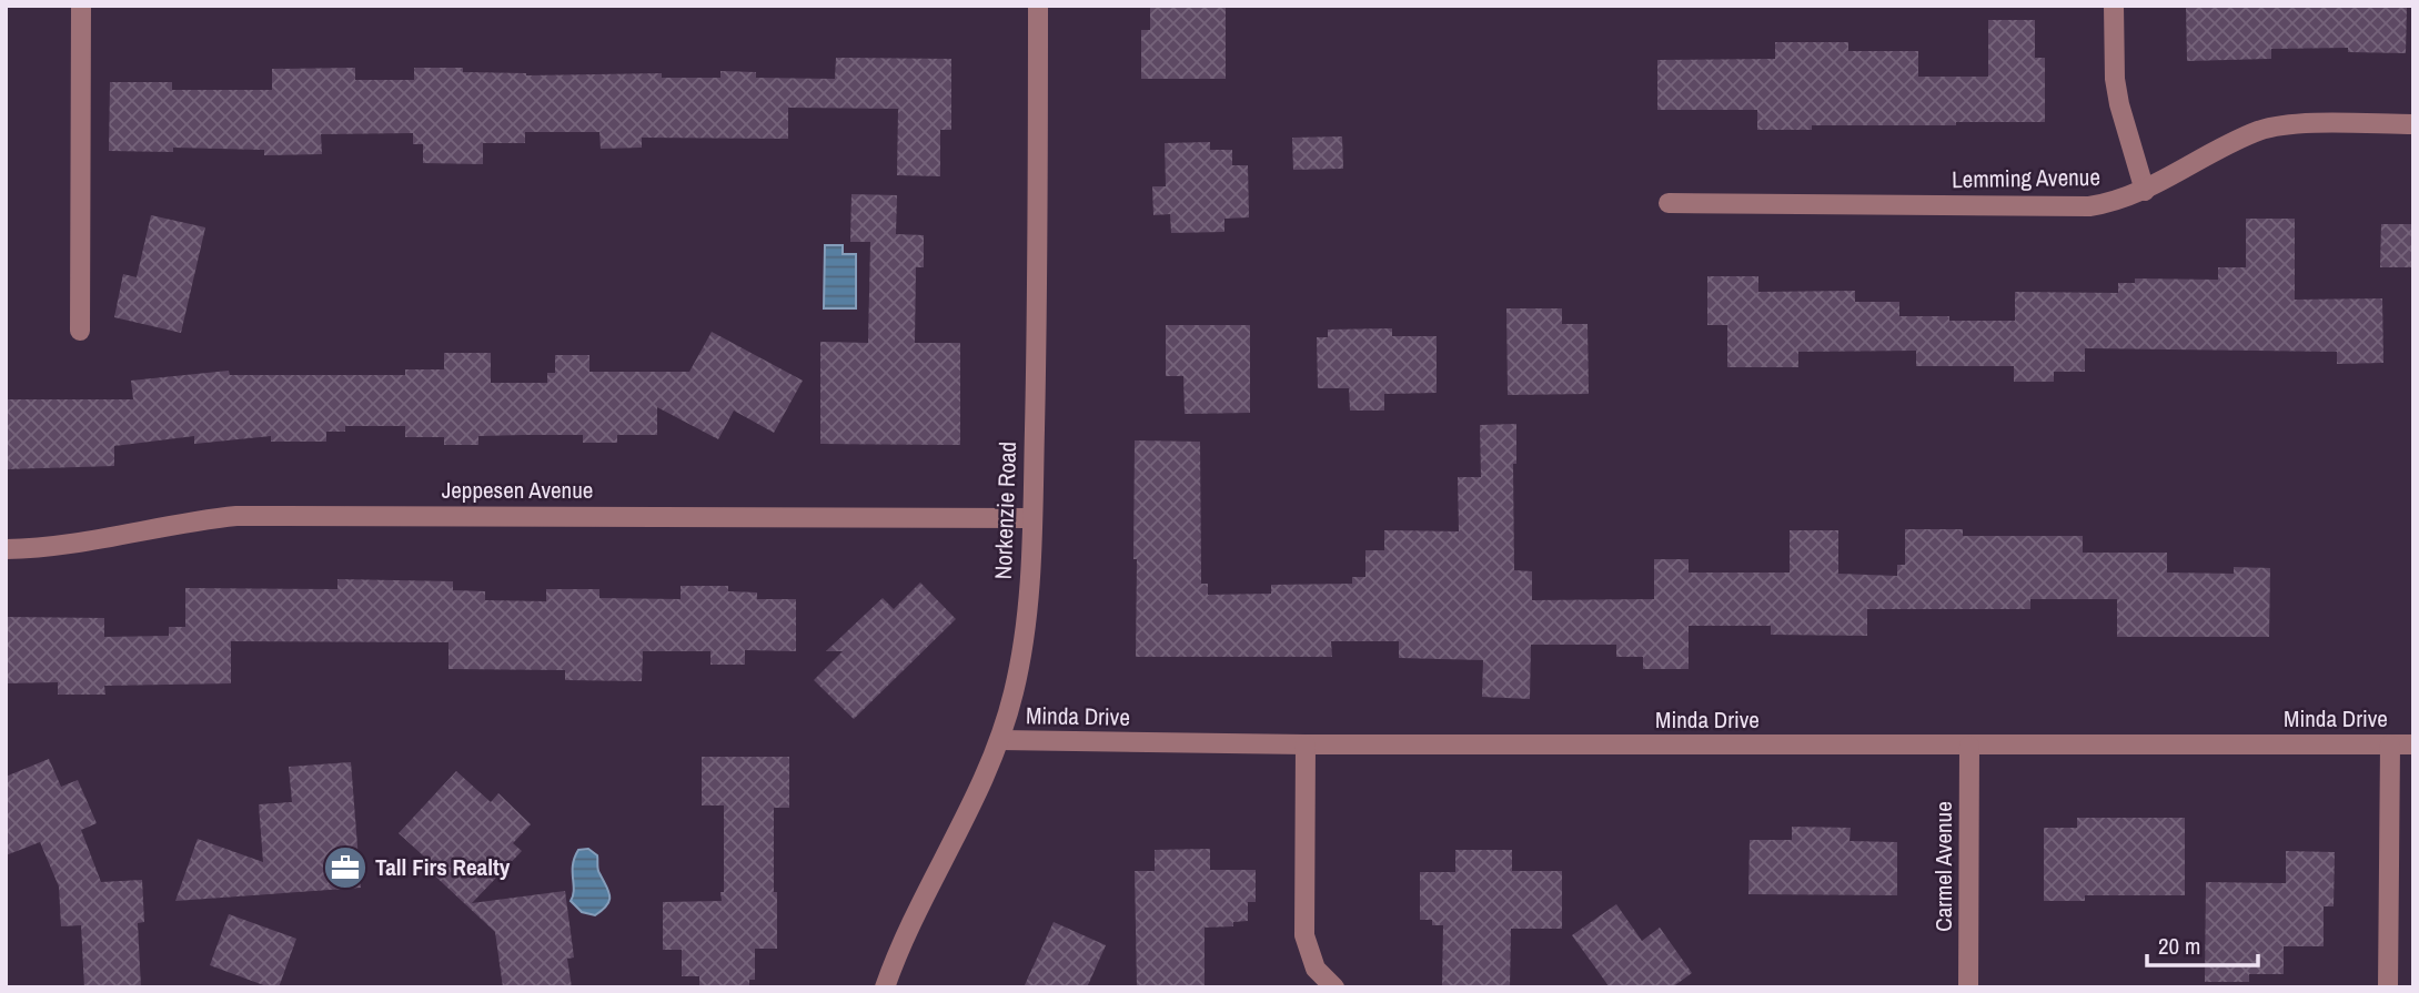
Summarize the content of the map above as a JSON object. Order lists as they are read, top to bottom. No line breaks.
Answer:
{"streets":{"street":["Lemming Avenue","Jeppesen Avenue","Norkenzie Road","Minda Drive","Carmel Avenue"]},"crossings":[["Jeppesen Avenue","Norkenzie Road"],["Norkenzie Road","Minda Drive"],["Minda Drive","Carmel Avenue"]],"places":{"office":["Tall Firs Realty"]},"scale_bar":"20 m"}
